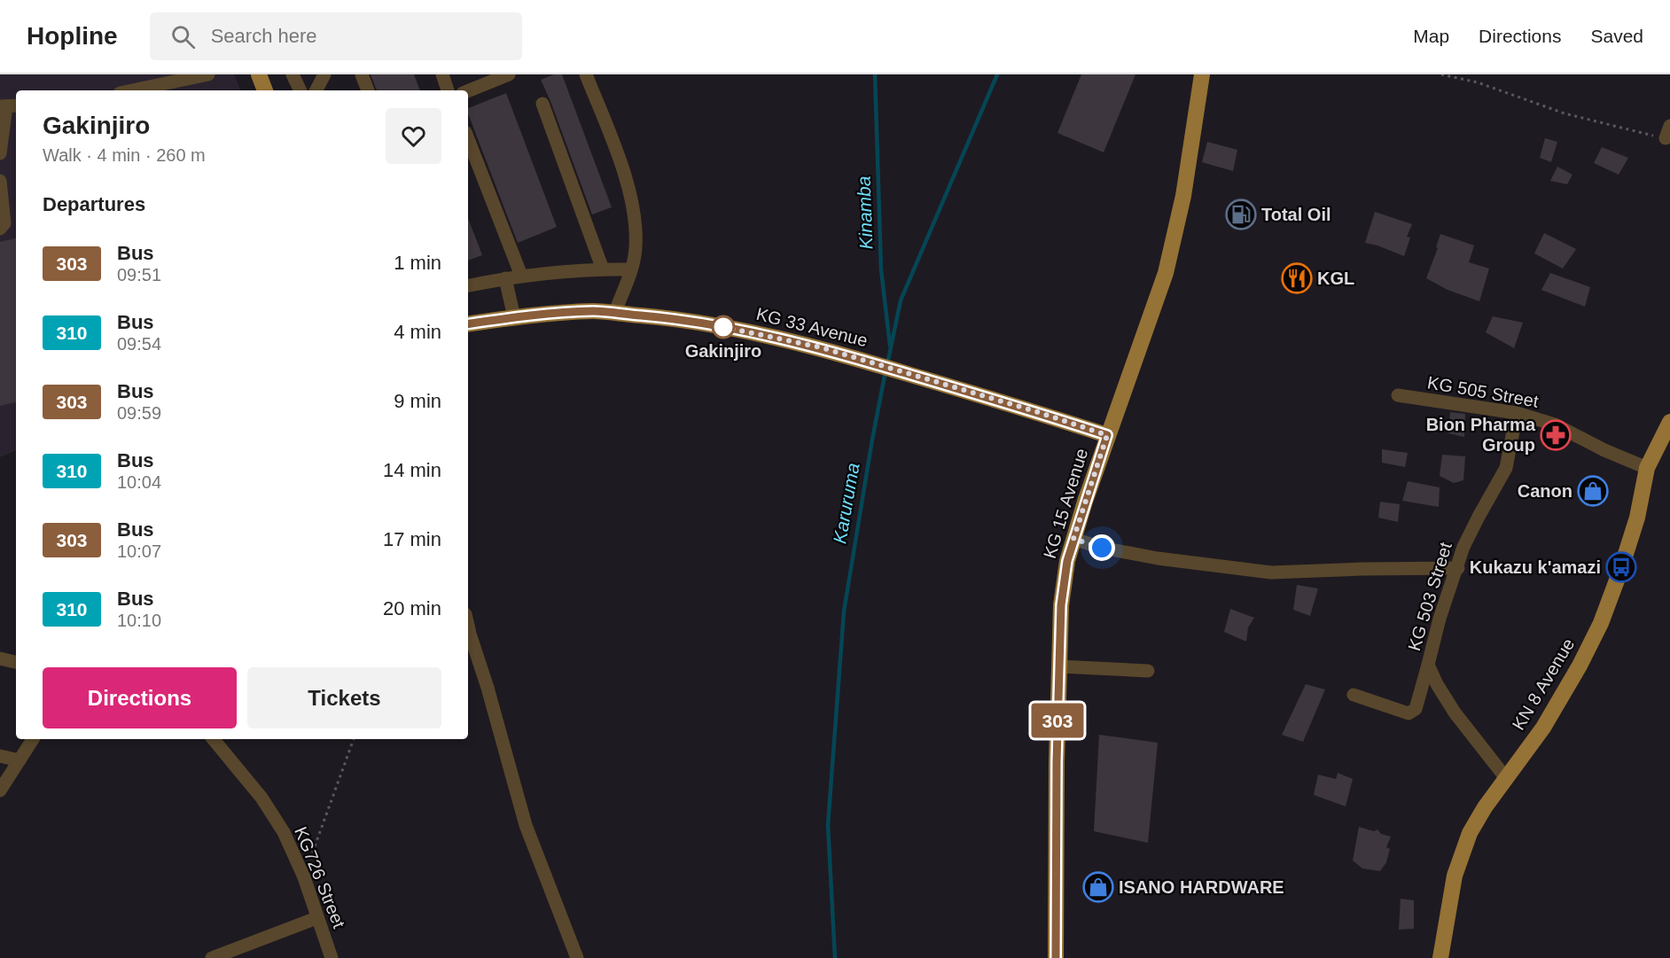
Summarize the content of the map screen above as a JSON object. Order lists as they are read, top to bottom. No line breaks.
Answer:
{"streets":{"main road":["KG 33 Avenue","KG 15 Avenue","KN 8 Avenue"],"street":["KG 505 Street","KG 503 Street","KG726 Street"]},"crossings":[["KG 33 Avenue","KG 15 Avenue"],["KG 505 Street","KG 503 Street"],["KG 505 Street","KN 8 Avenue"],["KG 503 Street","KN 8 Avenue"]],"water":["Kinamba","Karuruma"],"places":{"fuel station":["Total Oil"],"restaurant":["KGL"],"other":["Gakinjiro"],"pharmacy":["Bion Pharma Group"],"shop":["Canon","ISANO HARDWARE"],"bus stop":["Kukazu k'amazi"]},"lines":["bus line 303"],"page":{"header":"Hopline","search":"Search here","nav":["Map","Directions","Saved"],"on_map":"303","heading":[["Gakinjiro","Walk · 4 min · 260 m"],"Departures"],"list":[{"mark":"303","name":"Bus","note":"09:51","value":"1 min"},{"mark":"310","name":"Bus","note":"09:54","value":"4 min"},{"mark":"303","name":"Bus","note":"09:59","value":"9 min"},{"mark":"310","name":"Bus","note":"10:04","value":"14 min"},{"mark":"303","name":"Bus","note":"10:07","value":"17 min"},{"mark":"310","name":"Bus","note":"10:10","value":"20 min"}],"buttons":["Directions","Tickets"]}}
